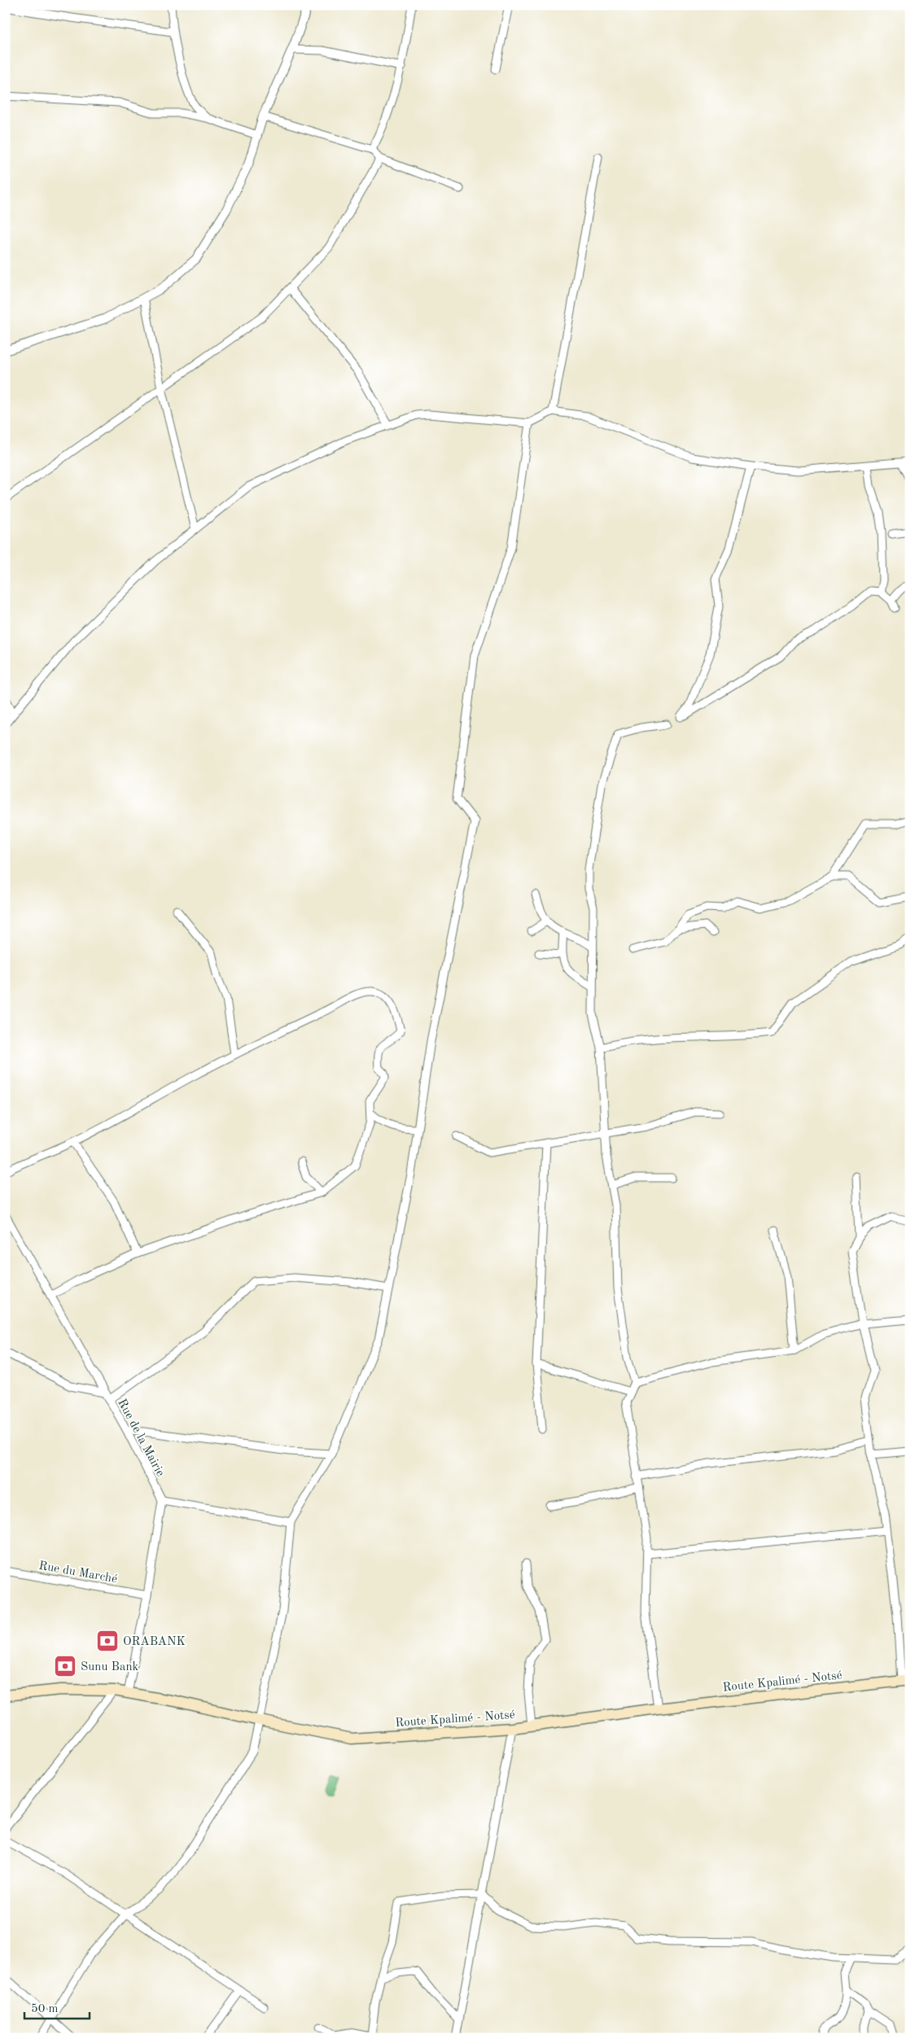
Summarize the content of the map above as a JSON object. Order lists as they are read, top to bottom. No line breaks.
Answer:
{"streets":{"main road":["Route Kpalimé - Notsé"],"street":["Rue de la Mairie","Rue du Marché"]},"places":{"bank":["ORABANK","Sunu Bank"]},"scale_bar":"50 m"}
